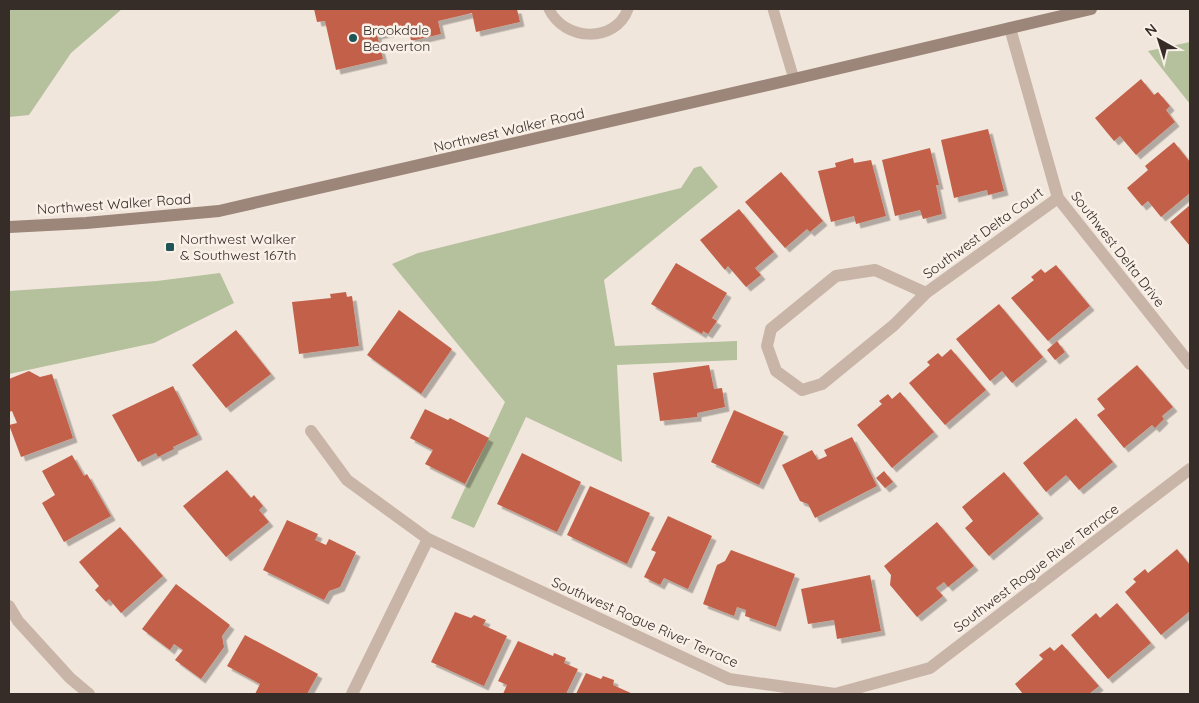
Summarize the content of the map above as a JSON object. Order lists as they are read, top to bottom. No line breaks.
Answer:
{"streets":{"main road":["Northwest Walker Road"],"street":["Southwest Delta Court","Southwest Delta Drive","Southwest Rogue River Terrace"]},"crossings":[["Northwest Walker Road","Southwest Delta Drive"],["Southwest Delta Court","Southwest Delta Drive"]],"places":{"other":["Brookdale Beaverton"],"transit":["Northwest Walker & Southwest 167th"]},"north":"top left"}
